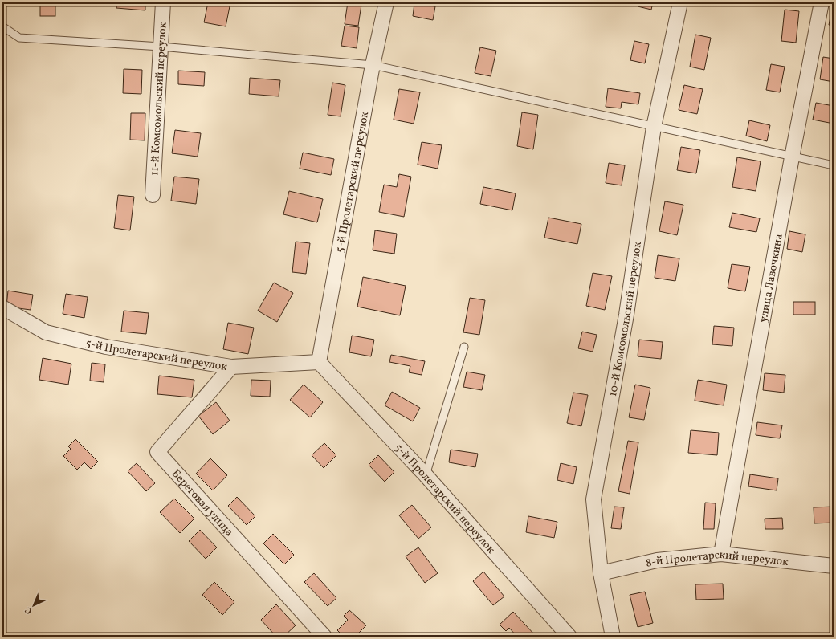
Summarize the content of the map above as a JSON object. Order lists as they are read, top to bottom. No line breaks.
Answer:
{"streets":{"street":["11-й Комсомольский переулок","5-й Пролетарский переулок","улица Лавочкина","10-й Комсомольский переулок","Береговая улица","8-й Пролетарский переулок"]},"crossings":[["5-й Пролетарский переулок","Береговая улица"],["улица Лавочкина","8-й Пролетарский переулок"],["10-й Комсомольский переулок","8-й Пролетарский переулок"]],"north":"bottom left"}
